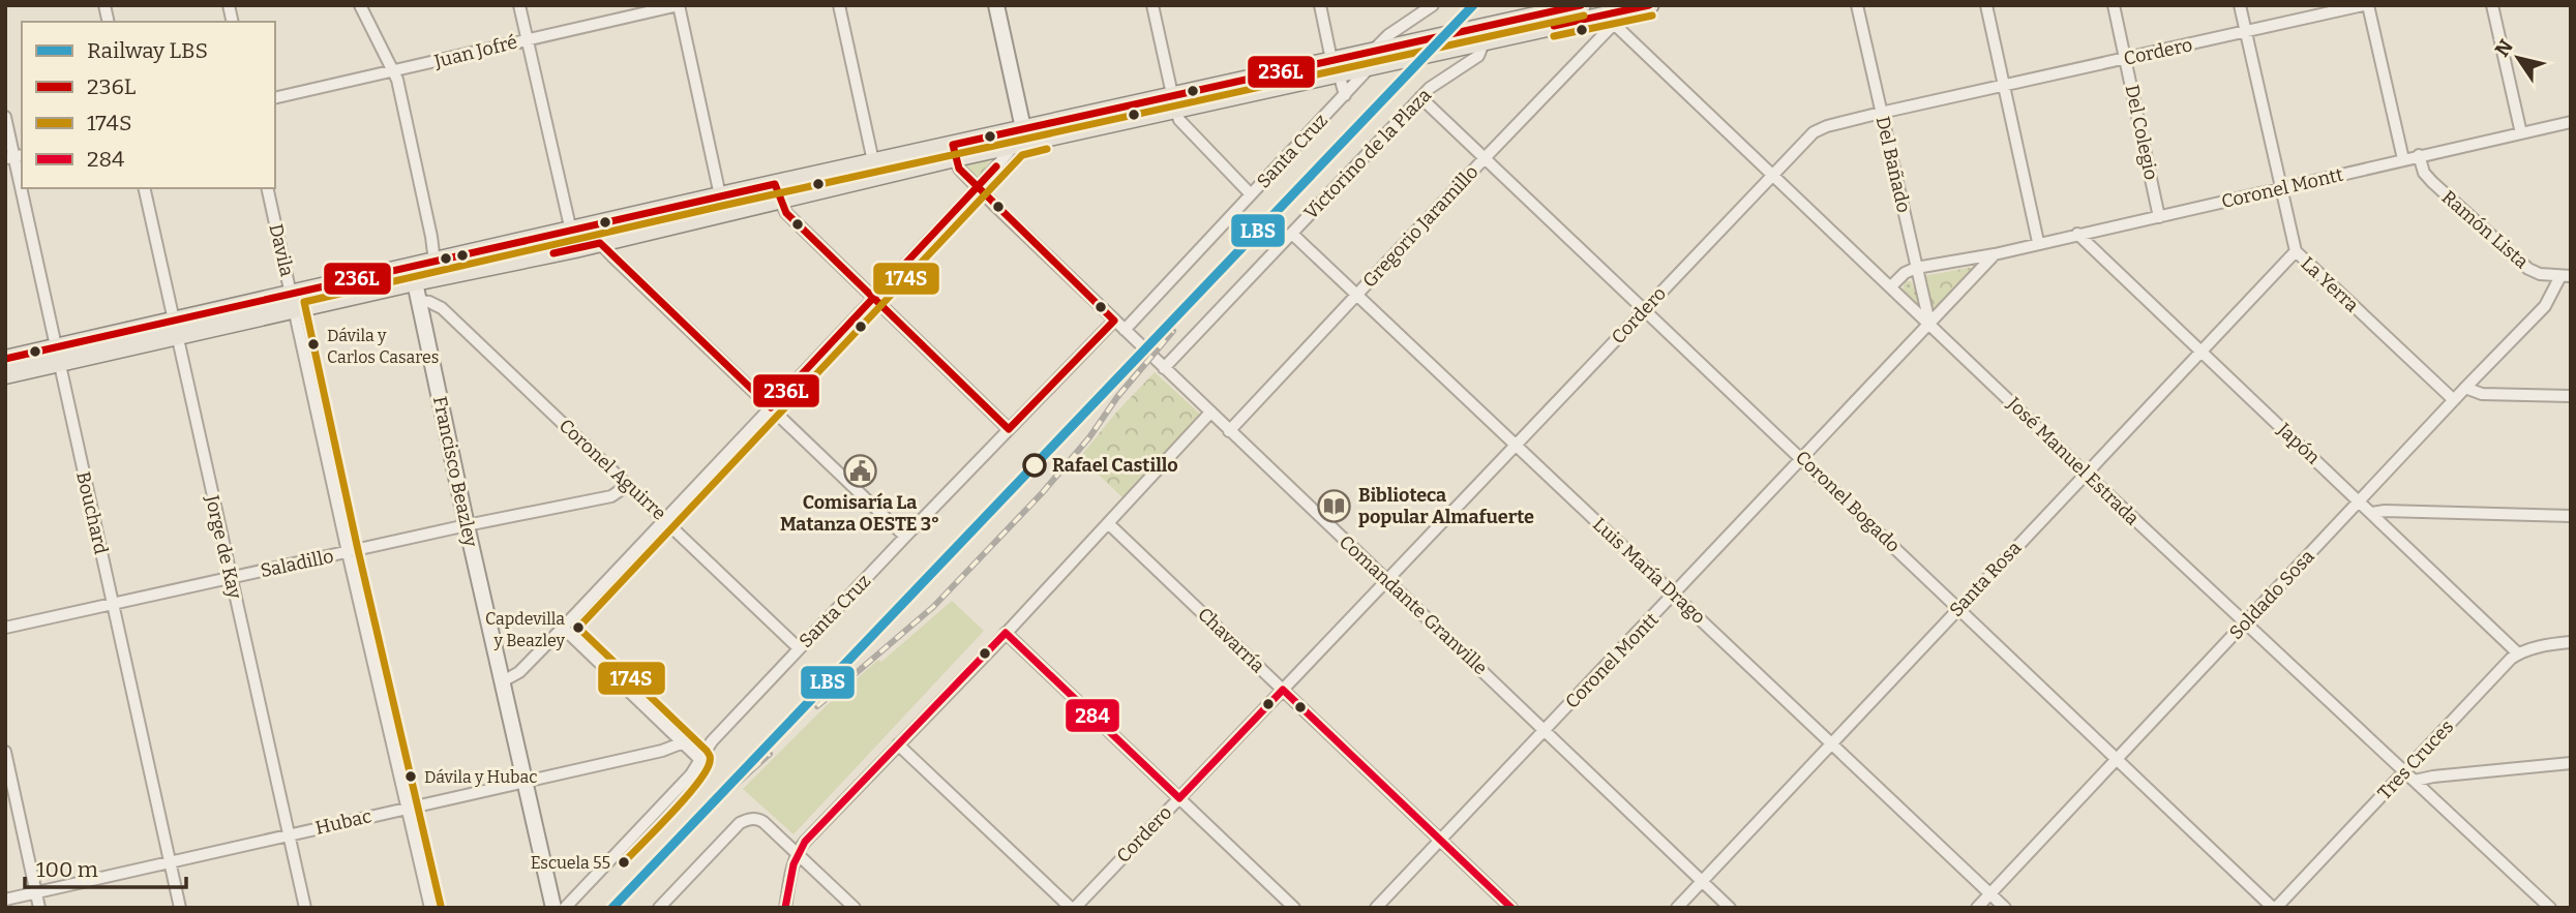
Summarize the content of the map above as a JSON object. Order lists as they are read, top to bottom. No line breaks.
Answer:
{"streets":{"street":["Juan Jofré","Cordero","Del Colegio","Santa Cruz","Victorino de la Plaza","Del Bañado","Coronel Montt","Gregorio Jaramillo","Ramón Lista","Davila","La Yerra","Japón","José Manuel Estrada","Coronel Aguirre","Francisco Beazley","Coronel Bogado","Bouchard","Jorge de Kay","Saladillo","Luis María Drago","Santa Rosa","Soldado Sosa","Comandante Granville","Chavarría","Tres Cruces","Hubac"]},"crossings":[["Cordero","Del Colegio"],["Cordero","Del Bañado"],["Cordero","La Yerra"],["Cordero","José Manuel Estrada"],["Cordero","Coronel Bogado"],["Cordero","Luis María Drago"],["Cordero","Comandante Granville"],["Cordero","Chavarría"],["Del Colegio","Coronel Montt"],["Santa Cruz","Coronel Aguirre"],["Santa Cruz","Comandante Granville"],["Victorino de la Plaza","Coronel Bogado"],["Victorino de la Plaza","Luis María Drago"],["Victorino de la Plaza","Comandante Granville"],["Del Bañado","Coronel Montt"],["Del Bañado","José Manuel Estrada"],["Coronel Montt","Ramón Lista"],["Coronel Montt","La Yerra"],["Coronel Montt","Japón"],["Coronel Montt","José Manuel Estrada"],["Coronel Montt","Coronel Bogado"],["Coronel Montt","Luis María Drago"],["Coronel Montt","Comandante Granville"],["Coronel Montt","Chavarría"],["Gregorio Jaramillo","José Manuel Estrada"],["Gregorio Jaramillo","Coronel Bogado"],["Gregorio Jaramillo","Luis María Drago"],["Gregorio Jaramillo","Comandante Granville"],["Ramón Lista","Soldado Sosa"],["Davila","Saladillo"],["Davila","Hubac"],["La Yerra","Santa Rosa"],["La Yerra","Soldado Sosa"],["Japón","Santa Rosa"],["Japón","Soldado Sosa"],["Japón","Tres Cruces"],["José Manuel Estrada","Santa Rosa"],["José Manuel Estrada","Soldado Sosa"],["José Manuel Estrada","Tres Cruces"],["Coronel Aguirre","Francisco Beazley"],["Coronel Aguirre","Saladillo"],["Francisco Beazley","Saladillo"],["Francisco Beazley","Hubac"],["Coronel Bogado","Santa Rosa"],["Coronel Bogado","Soldado Sosa"],["Coronel Bogado","Tres Cruces"],["Bouchard","Saladillo"],["Bouchard","Hubac"],["Jorge de Kay","Saladillo"],["Jorge de Kay","Hubac"],["Luis María Drago","Santa Rosa"],["Luis María Drago","Soldado Sosa"],["Santa Rosa","Comandante Granville"]],"places":{"other":["Dávila y Carlos Casares","Rafael Castillo","Capdevilla y Beazley","Dávila y Hubac","Escuela 55"],"public building":["Comisaría La Matanza OESTE 3°"],"library":["Biblioteca popular Almafuerte"]},"lines":["rail line LBS","transit line 236L","transit line 174S","transit line 284"],"legend":["Railway LBS","236L","174S","284"],"scale_bar":"100 m","north":"top left"}
